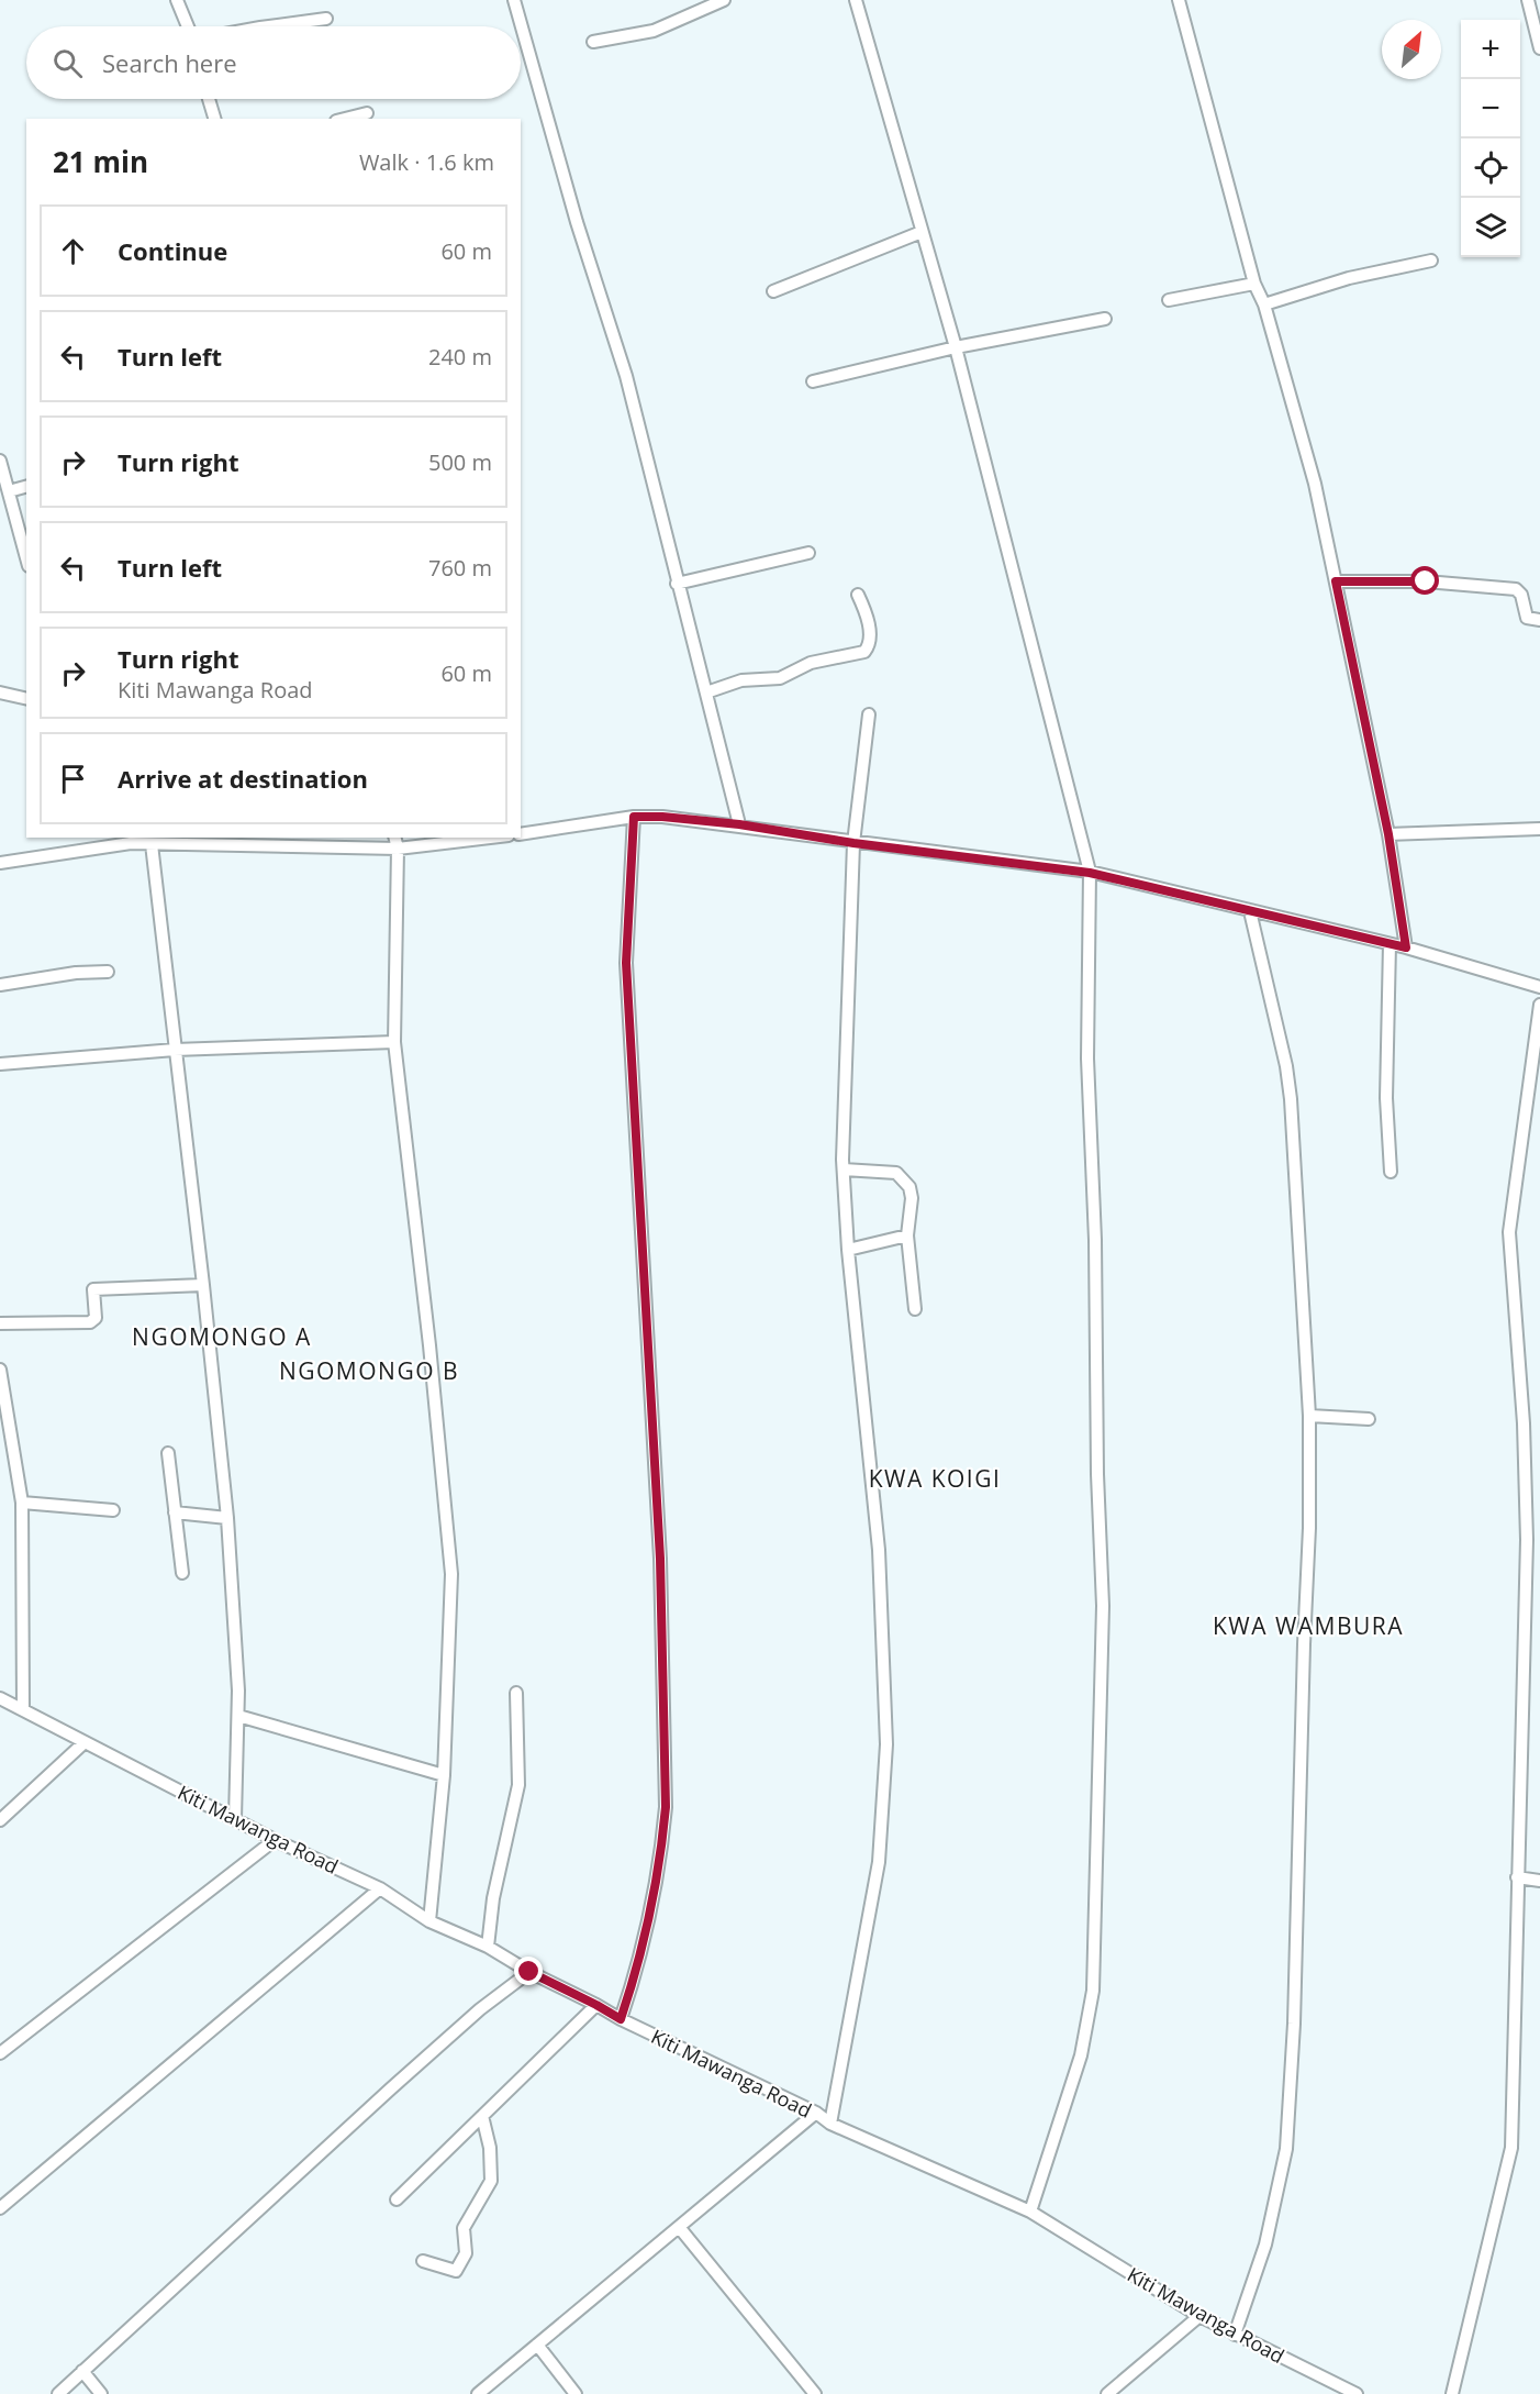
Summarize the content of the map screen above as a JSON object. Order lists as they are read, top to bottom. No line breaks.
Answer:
{"streets":{"street":["Kiti Mawanga Road"]},"districts":["NGOMONGO A","NGOMONGO B","KWA KOIGI","KWA WAMBURA"],"north":"top right","page":{"map_buttons":["+","−"],"search":"Search here","heading":["21 min","Walk · 1.6 km"],"list":[["Continue","60 m"],["Turn left","240 m"],["Turn right","500 m"],["Turn left","760 m"],["Turn right","Kiti Mawanga Road","60 m"],"Arrive at destination"]}}
